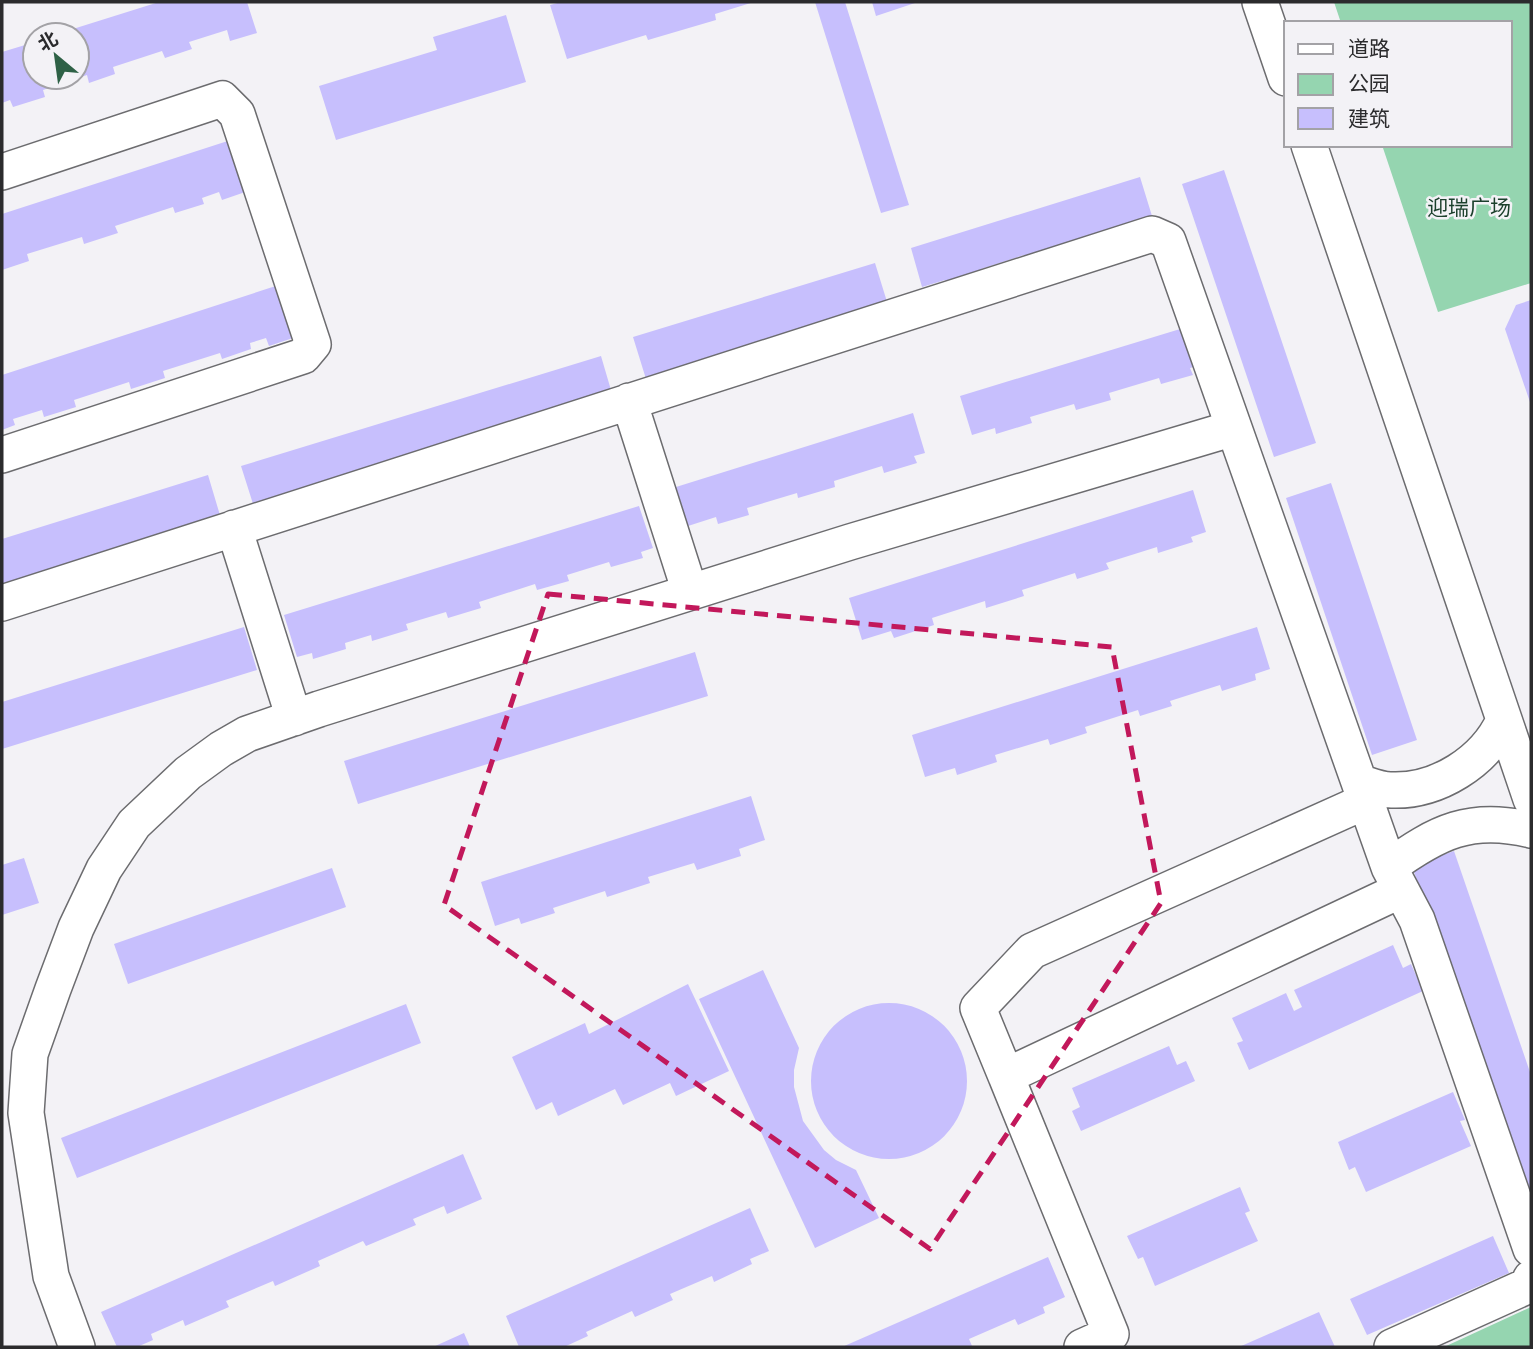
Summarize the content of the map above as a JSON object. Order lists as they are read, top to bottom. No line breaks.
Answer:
{"parks":["迎瑞广场"],"legend":["道路","公园","建筑"],"north":"top left"}
